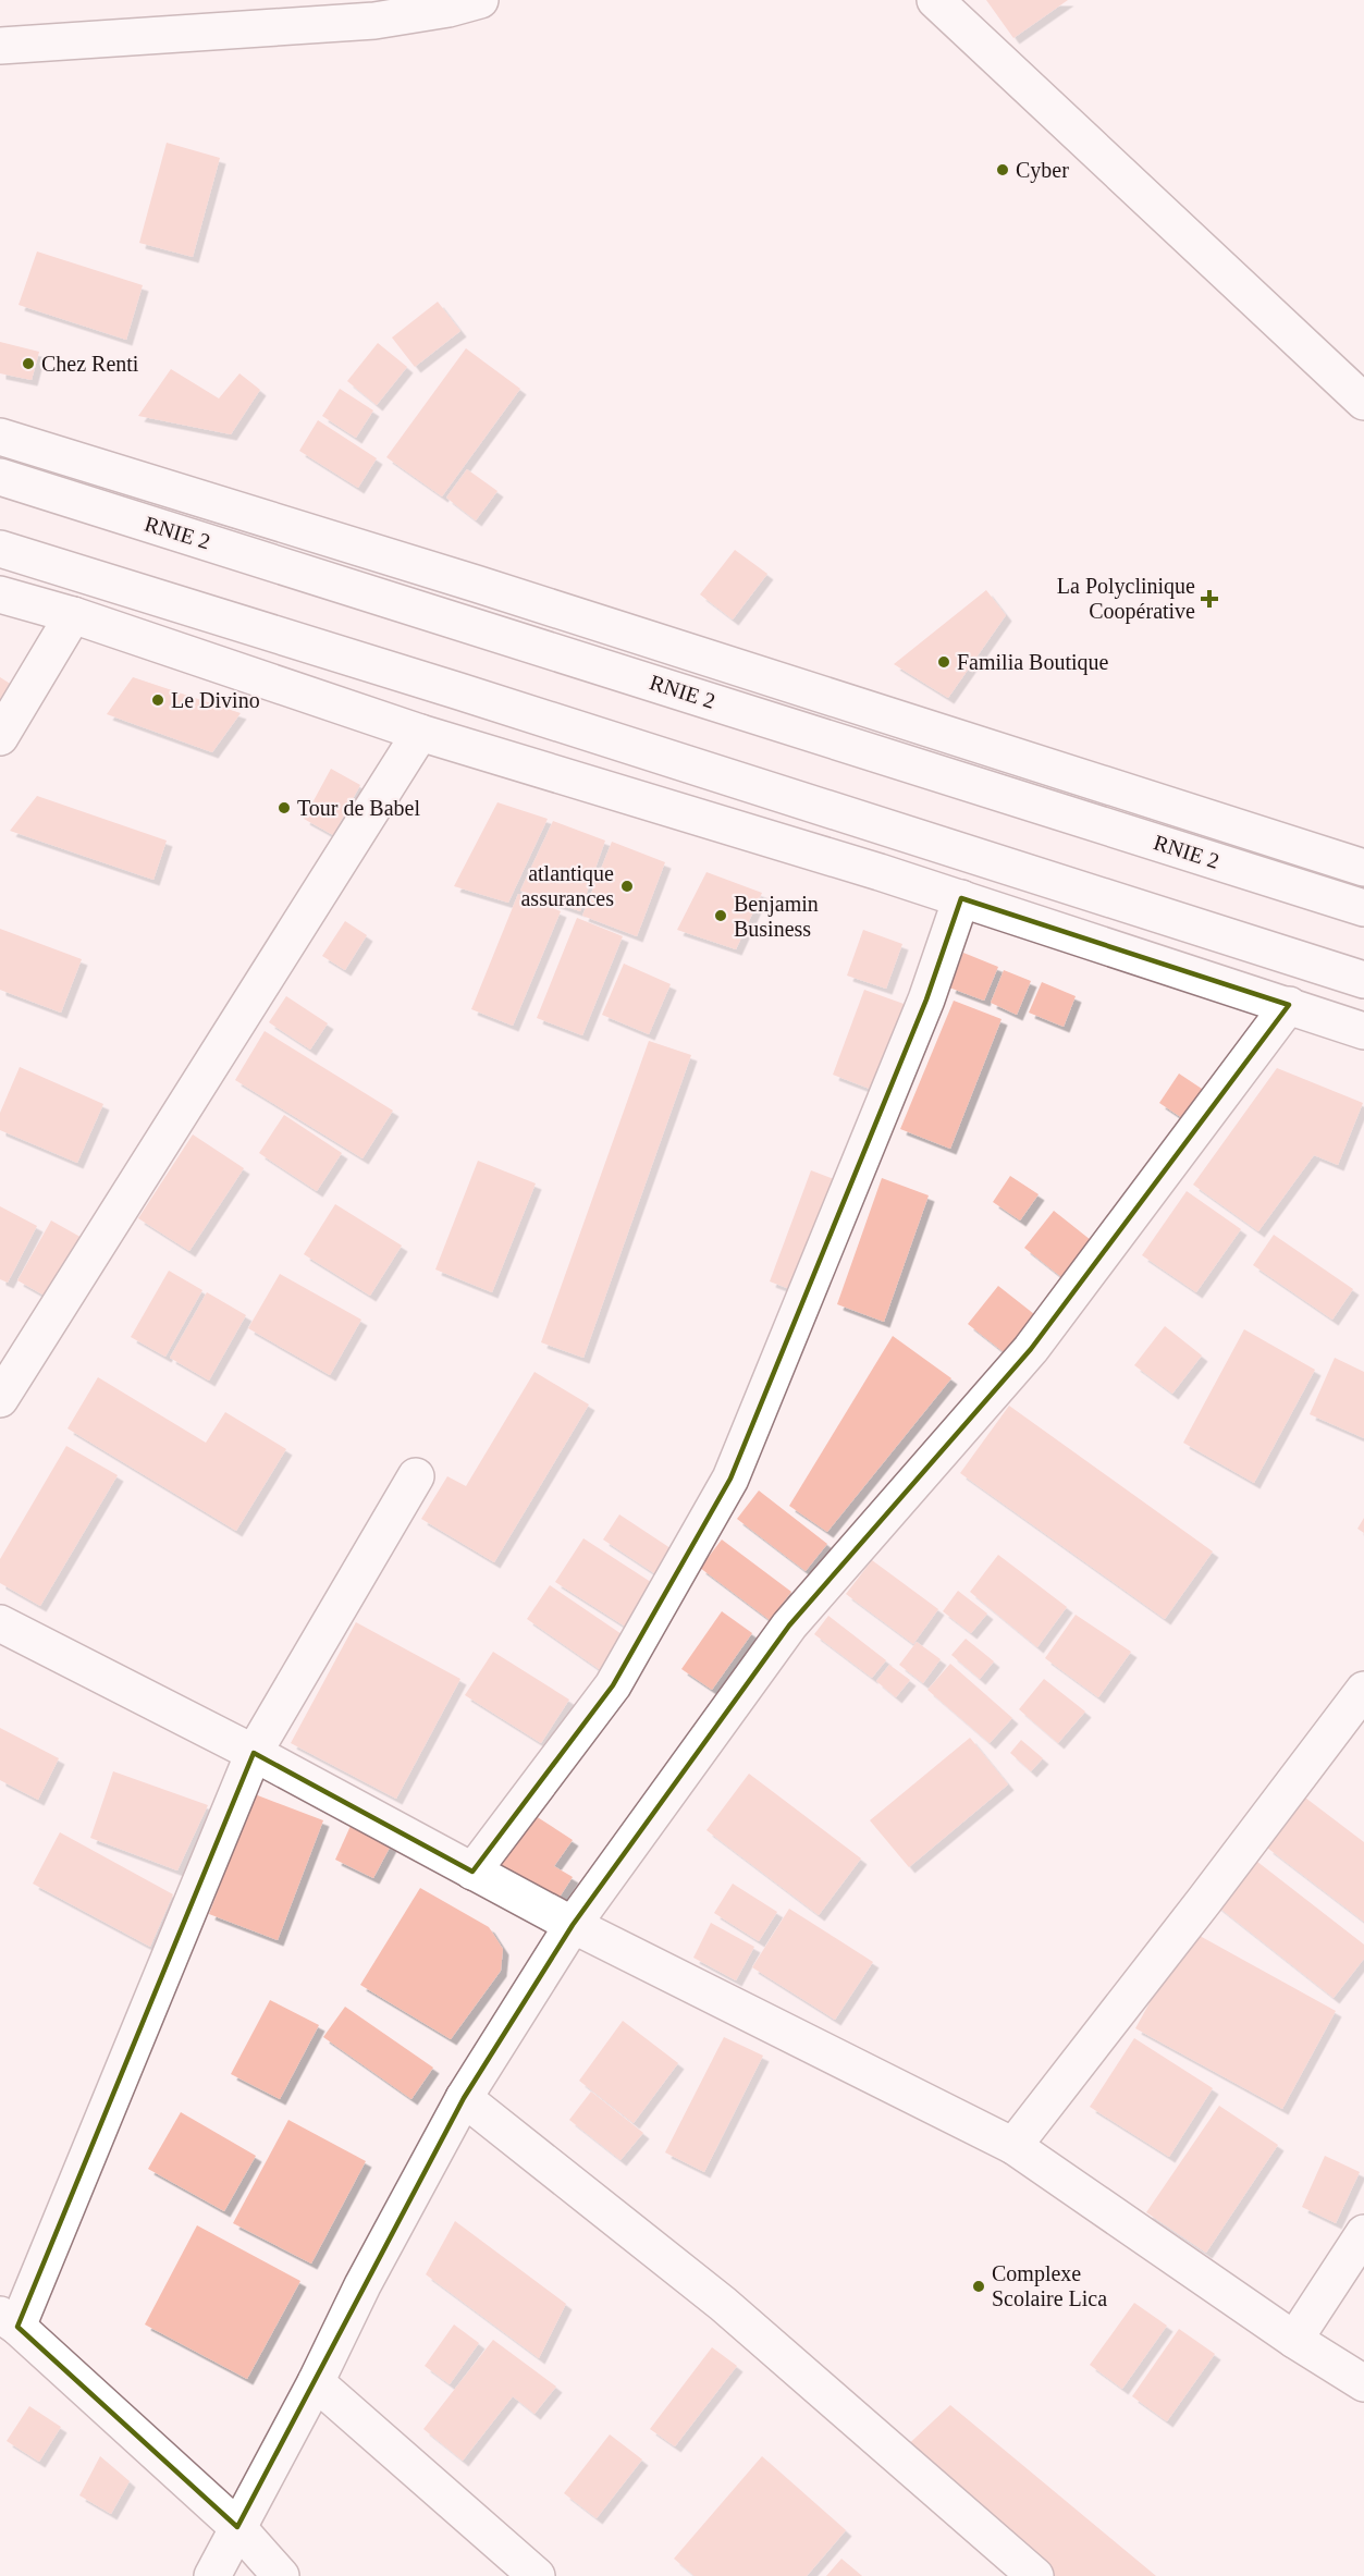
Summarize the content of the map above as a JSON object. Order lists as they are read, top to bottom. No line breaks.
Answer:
{"streets":{"main road":["RNIE 2"]},"places":{"other":["Cyber","Chez Renti","Familia Boutique","Le Divino","Tour de Babel","atlantique assurances","Benjamin Business","Complexe Scolaire Lica"],"health":["La Polyclinique Coopérative"]}}
